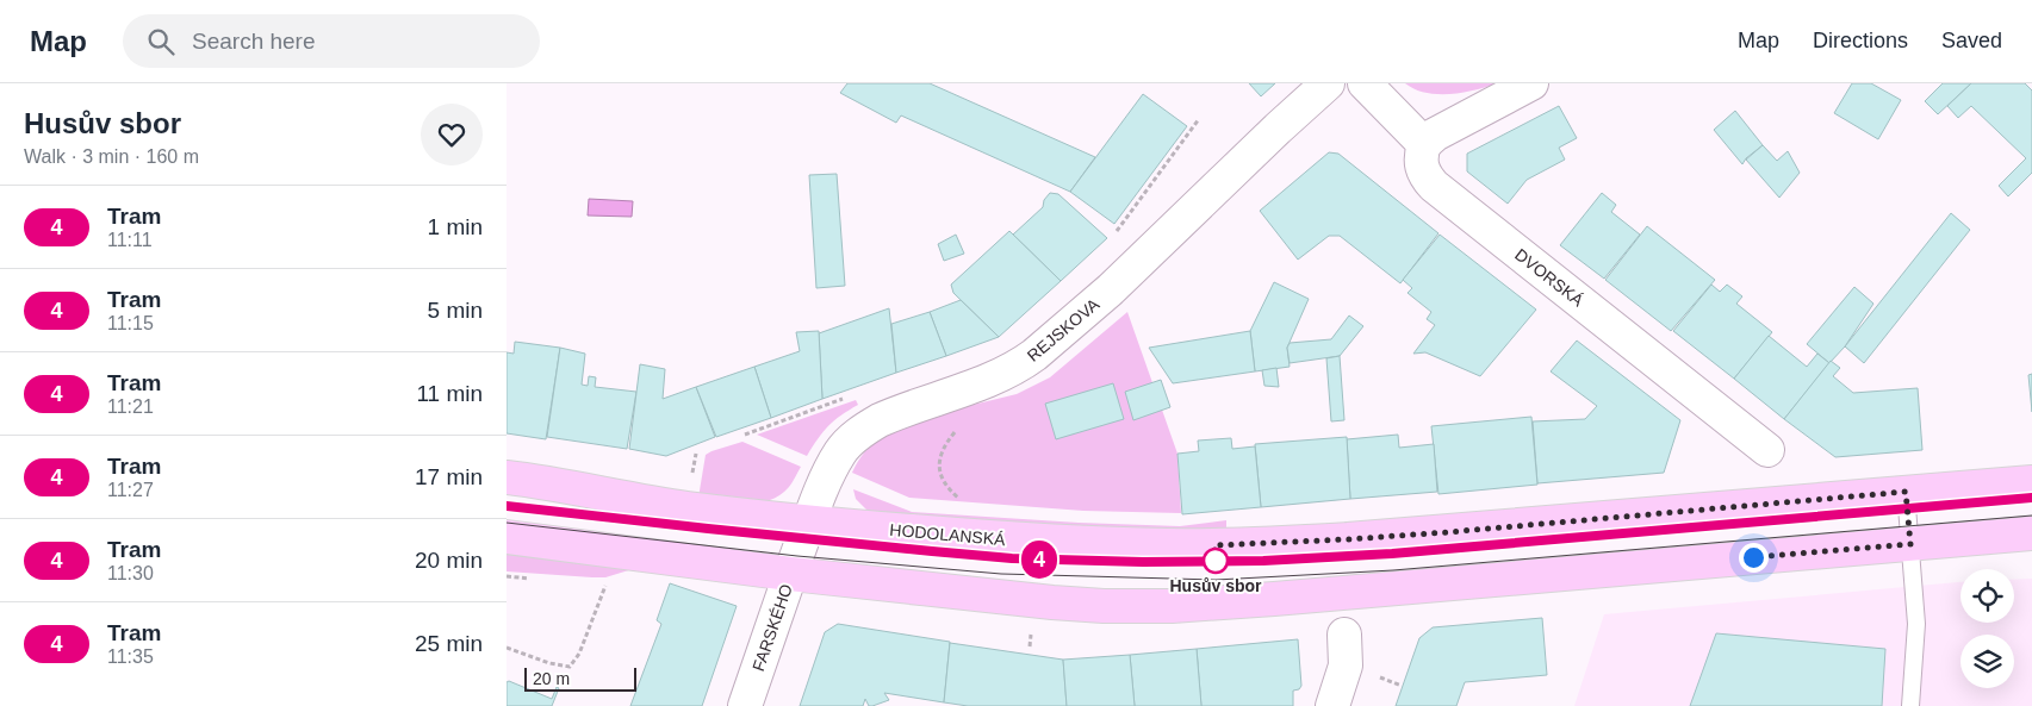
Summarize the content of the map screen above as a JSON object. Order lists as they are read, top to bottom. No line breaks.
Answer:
{"streets":{"main road":["HODOLANSKÁ"],"street":["DVORSKÁ","REJSKOVA","FARSKÉHO"]},"crossings":[["REJSKOVA","HODOLANSKÁ"],["REJSKOVA","FARSKÉHO"],["HODOLANSKÁ","FARSKÉHO"]],"places":["Husův sbor"],"lines":["tram line 4"],"scale_bar":"20 m","page":{"header":"Map","search":"Search here","nav":["Map","Directions","Saved"],"heading":["Husův sbor","Walk · 3 min · 160 m"],"on_map":"4","list":[{"mark":"4","name":"Tram","note":"11:11","value":"1 min"},{"mark":"4","name":"Tram","note":"11:15","value":"5 min"},{"mark":"4","name":"Tram","note":"11:21","value":"11 min"},{"mark":"4","name":"Tram","note":"11:27","value":"17 min"},{"mark":"4","name":"Tram","note":"11:30","value":"20 min"},{"mark":"4","name":"Tram","note":"11:35","value":"25 min"}],"scale":"20 m"}}
